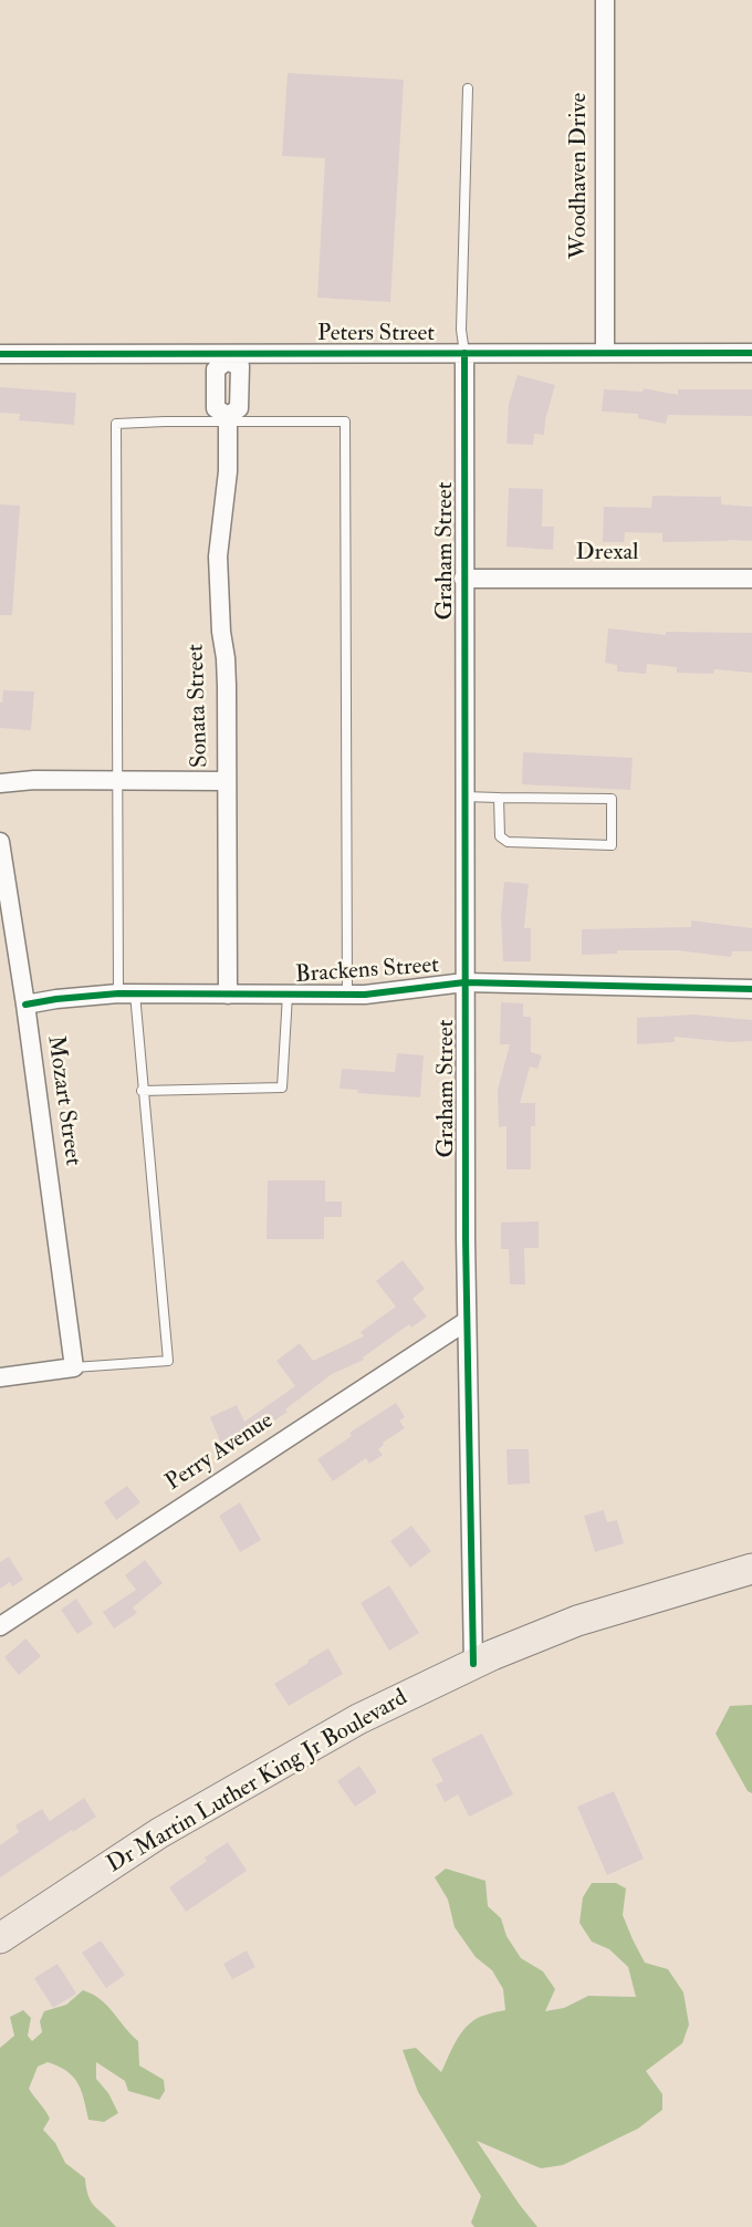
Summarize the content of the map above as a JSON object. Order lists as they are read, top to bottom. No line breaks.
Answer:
{"streets":{"main road":["Dr Martin Luther King Jr Boulevard"],"street":["Woodhaven Drive","Peters Street","Graham Street","Drexal","Sonata Street","Brackens Street","Mozart Street","Perry Avenue"]},"crossings":[["Woodhaven Drive","Peters Street"],["Peters Street","Graham Street"],["Peters Street","Sonata Street"],["Graham Street","Drexal"],["Graham Street","Brackens Street"],["Graham Street","Perry Avenue"],["Graham Street","Dr Martin Luther King Jr Boulevard"],["Sonata Street","Brackens Street"],["Brackens Street","Mozart Street"]]}
